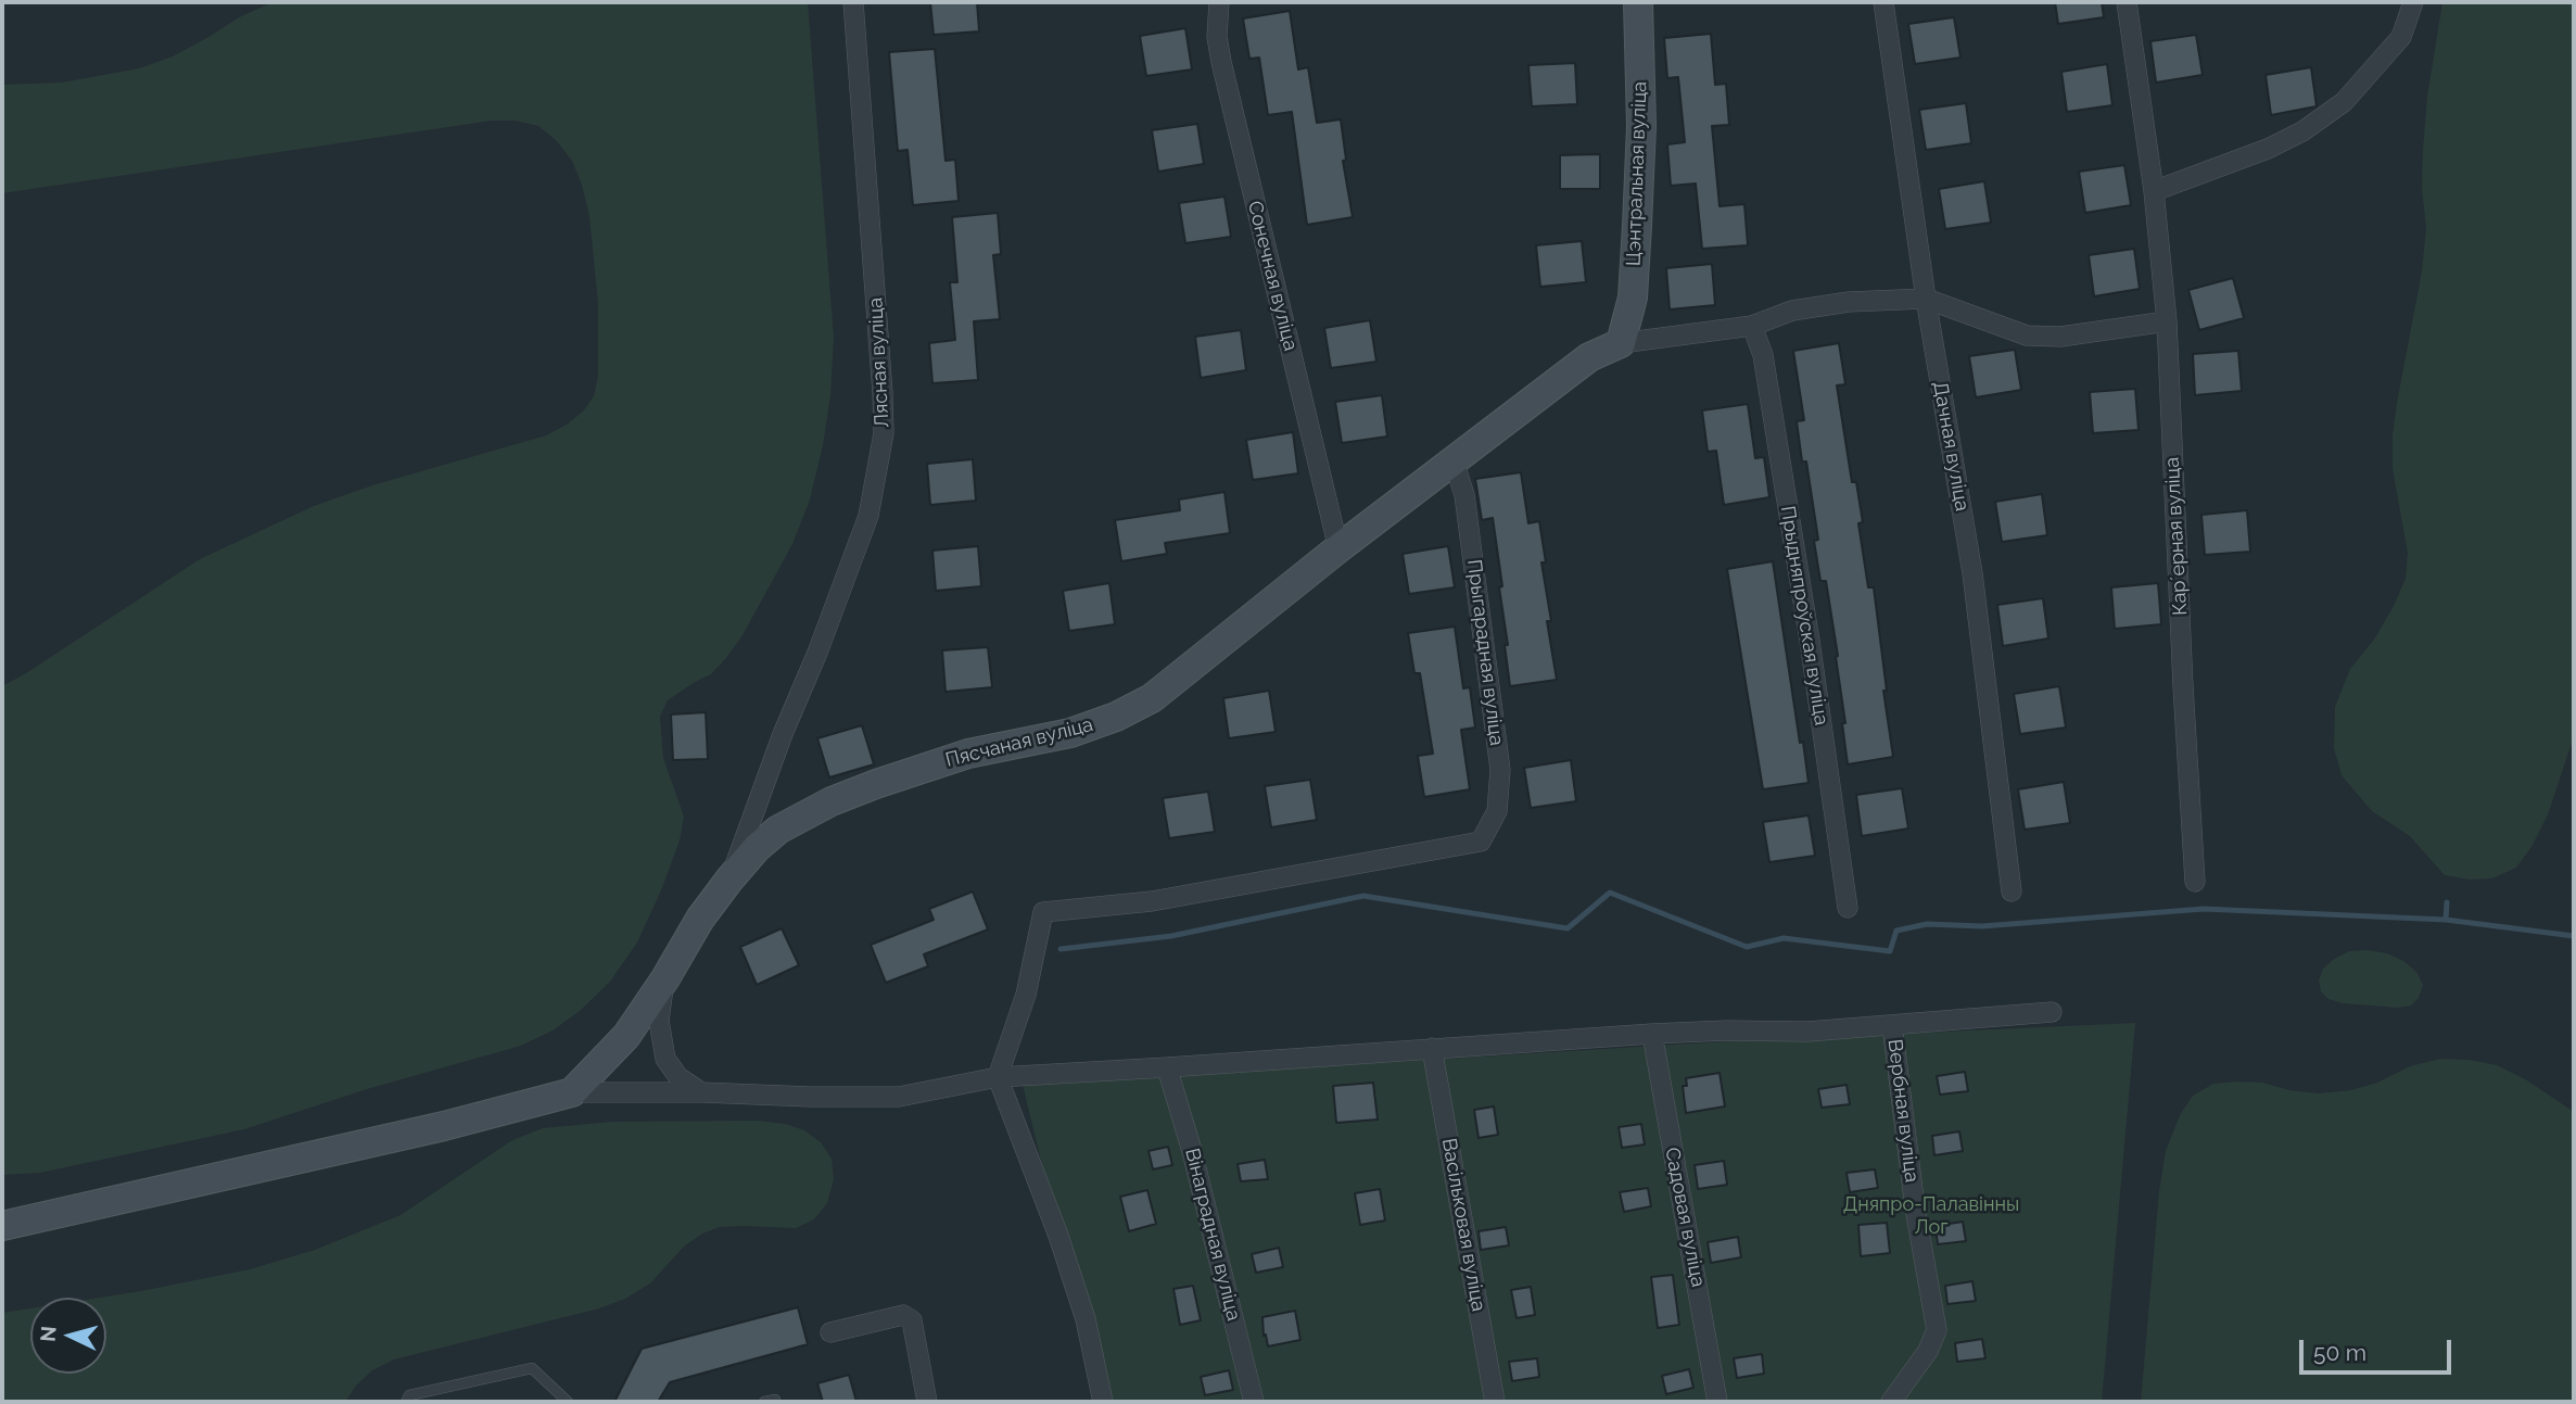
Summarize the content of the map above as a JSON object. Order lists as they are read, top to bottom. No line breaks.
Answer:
{"streets":{"street":["Цэнтральная вуліца","Сонечная вуліца","Лясная вуліца","Дачная вуліца","Карʼерная вуліца","Прыдняпроўская вуліца","Прыгарадная вуліца","Пясчаная вуліца","Вербная вуліца","Садовая вуліца","Васільковая вуліца","Вінаградная вуліца"]},"crossings":[["Цэнтральная вуліца","Пясчаная вуліца"],["Сонечная вуліца","Пясчаная вуліца"],["Лясная вуліца","Пясчаная вуліца"],["Прыгарадная вуліца","Пясчаная вуліца"]],"parks":["Дняпро-Палавінны Лог"],"scale_bar":"50 m","north":"left"}
